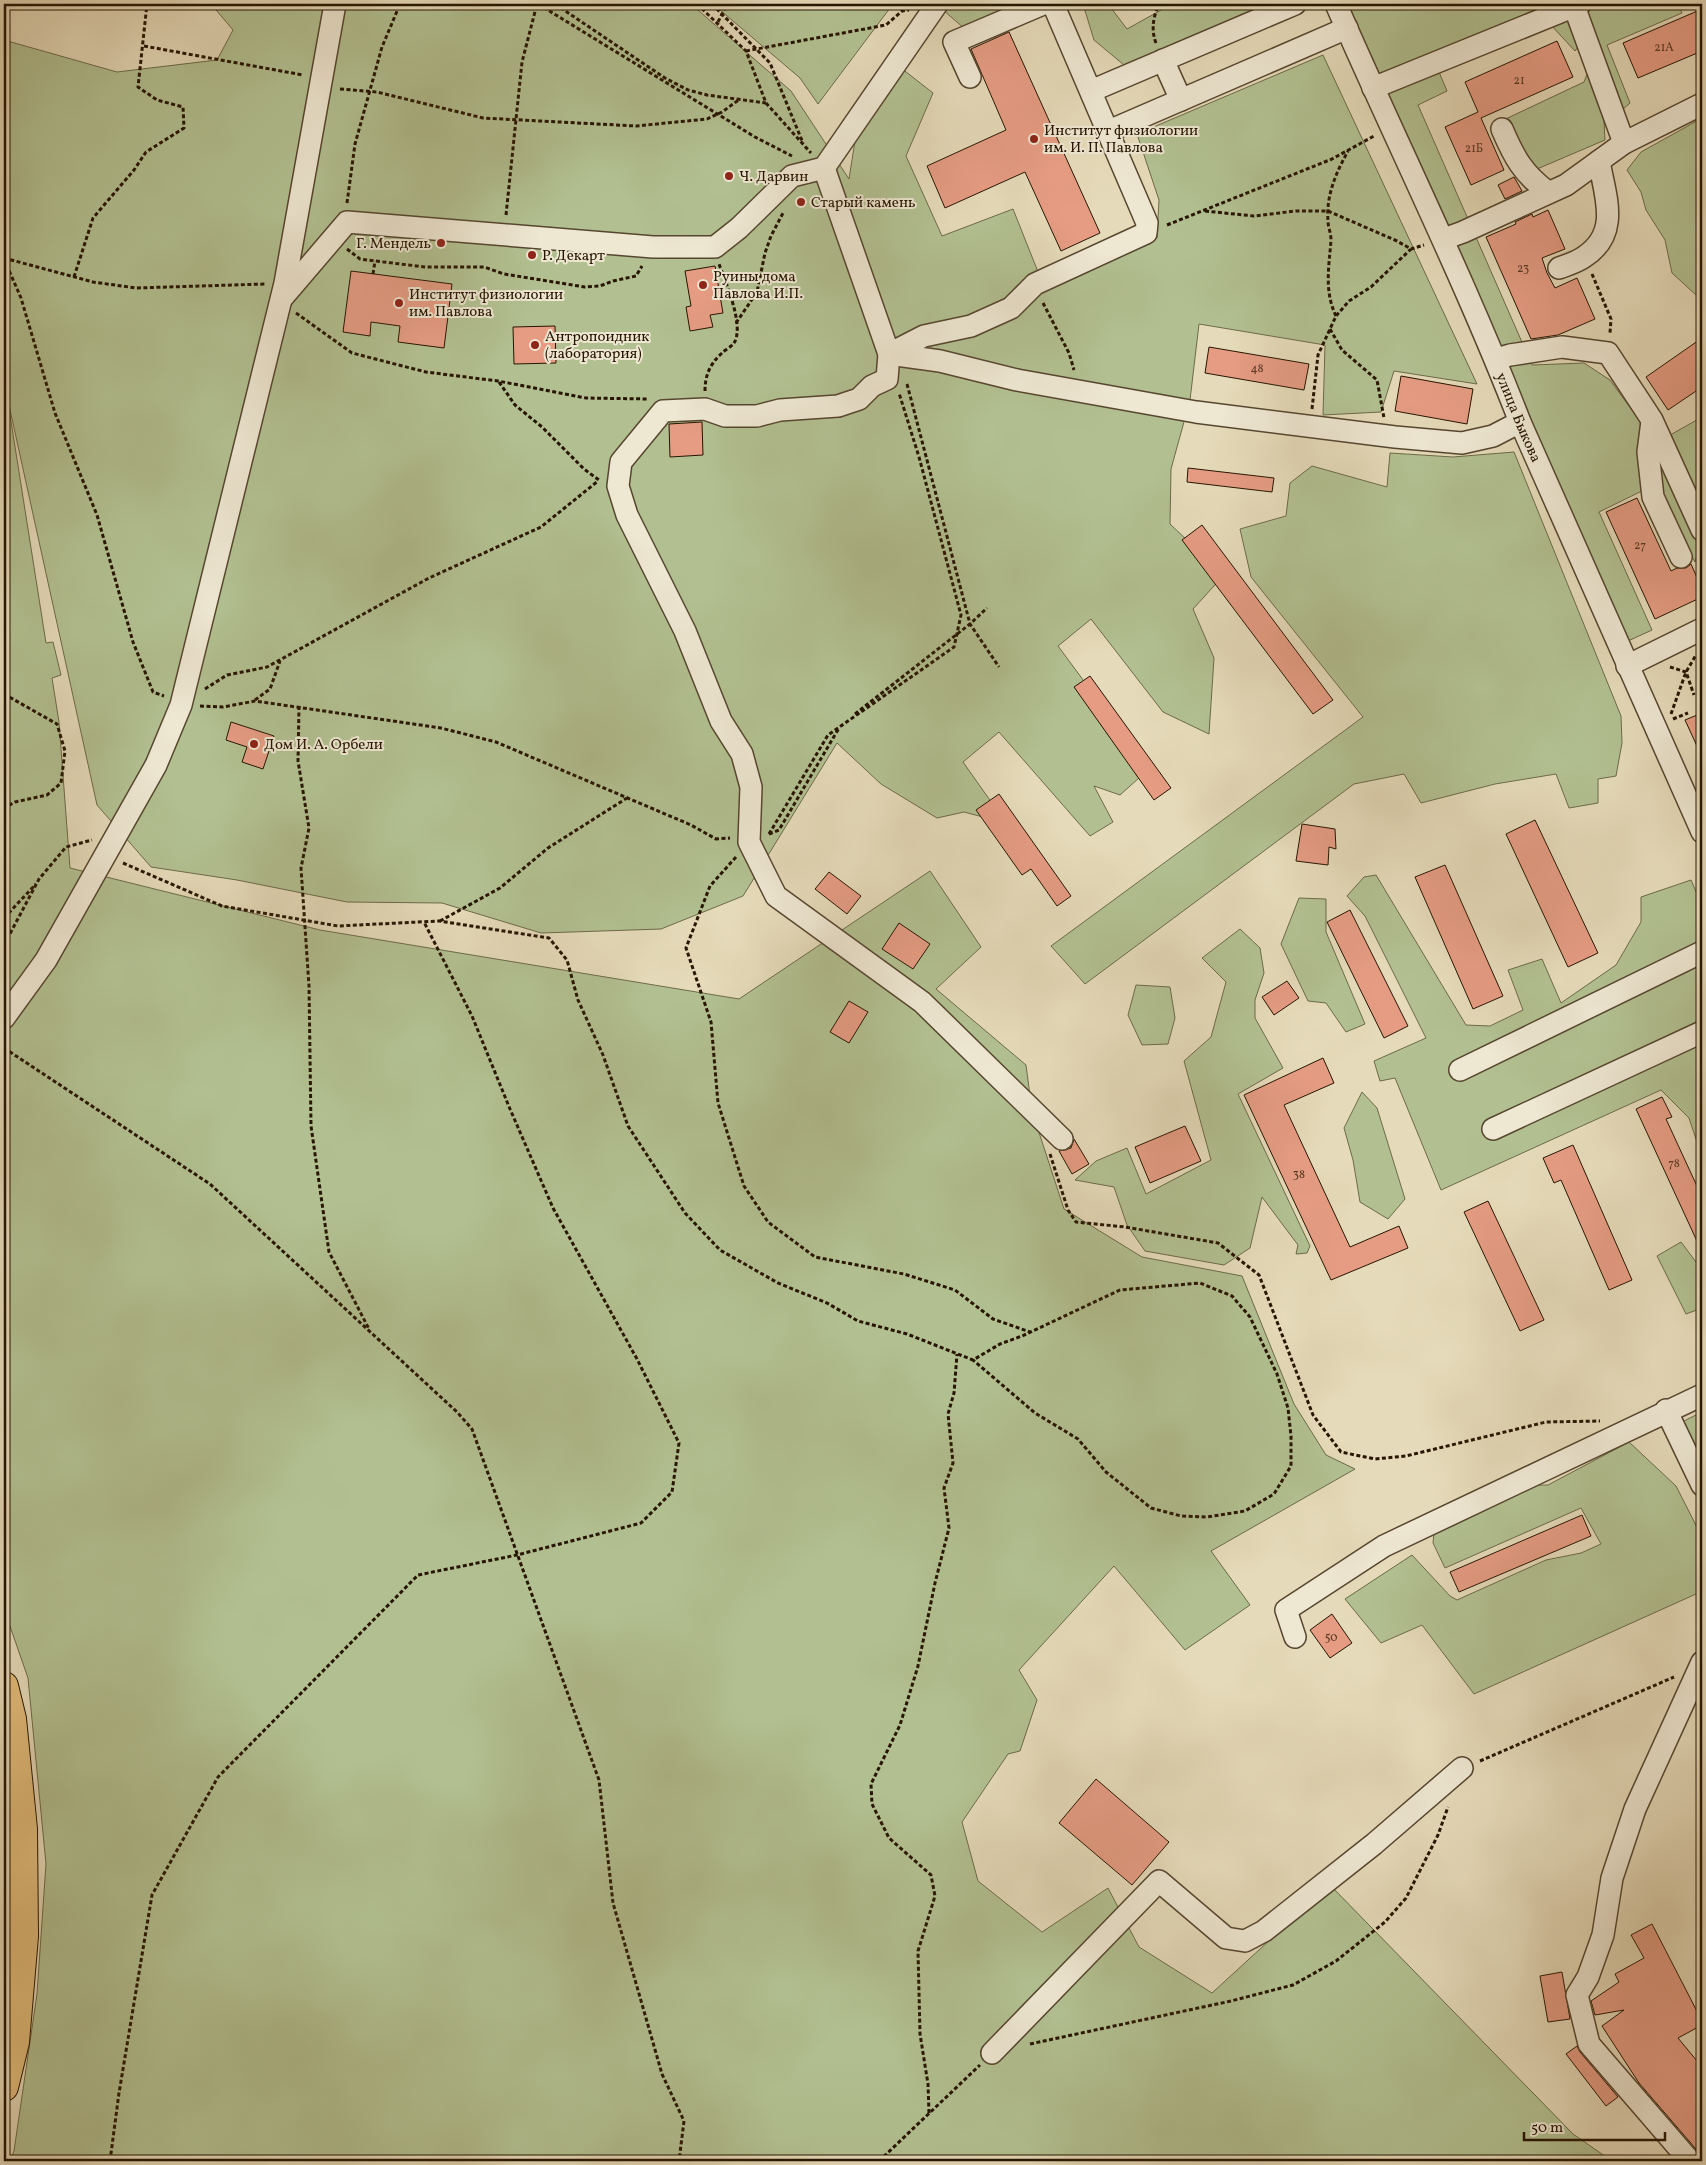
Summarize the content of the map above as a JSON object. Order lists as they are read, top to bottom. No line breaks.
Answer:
{"streets":{"street":["улица Быкова"]},"places":["Институт физиологии им. И. П. Павлова","Ч. Дарвин","Старый камень","Г. Мендель","Р. Декарт","Руины дома Павлова И.П.","Институт физиологии им. Павлова","Антропоидник (лаборатория)","Дом И. А. Орбели"],"house_numbers":["21А","21","21Б","23","48","27","78","38","50"],"scale_bar":"50 m"}
